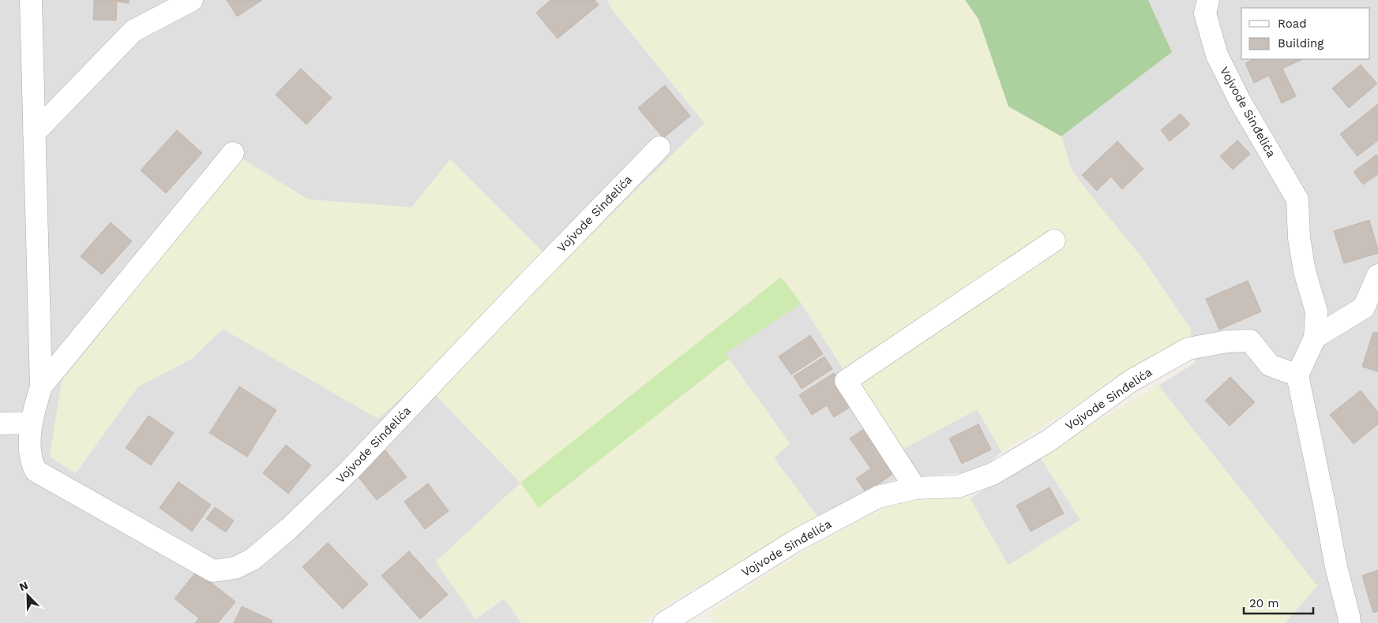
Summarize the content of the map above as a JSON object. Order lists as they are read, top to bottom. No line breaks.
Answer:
{"streets":{"street":["Vojvode Sinđelića"]},"legend":["Road","Building"],"scale_bar":"20 m","north":"top left"}
